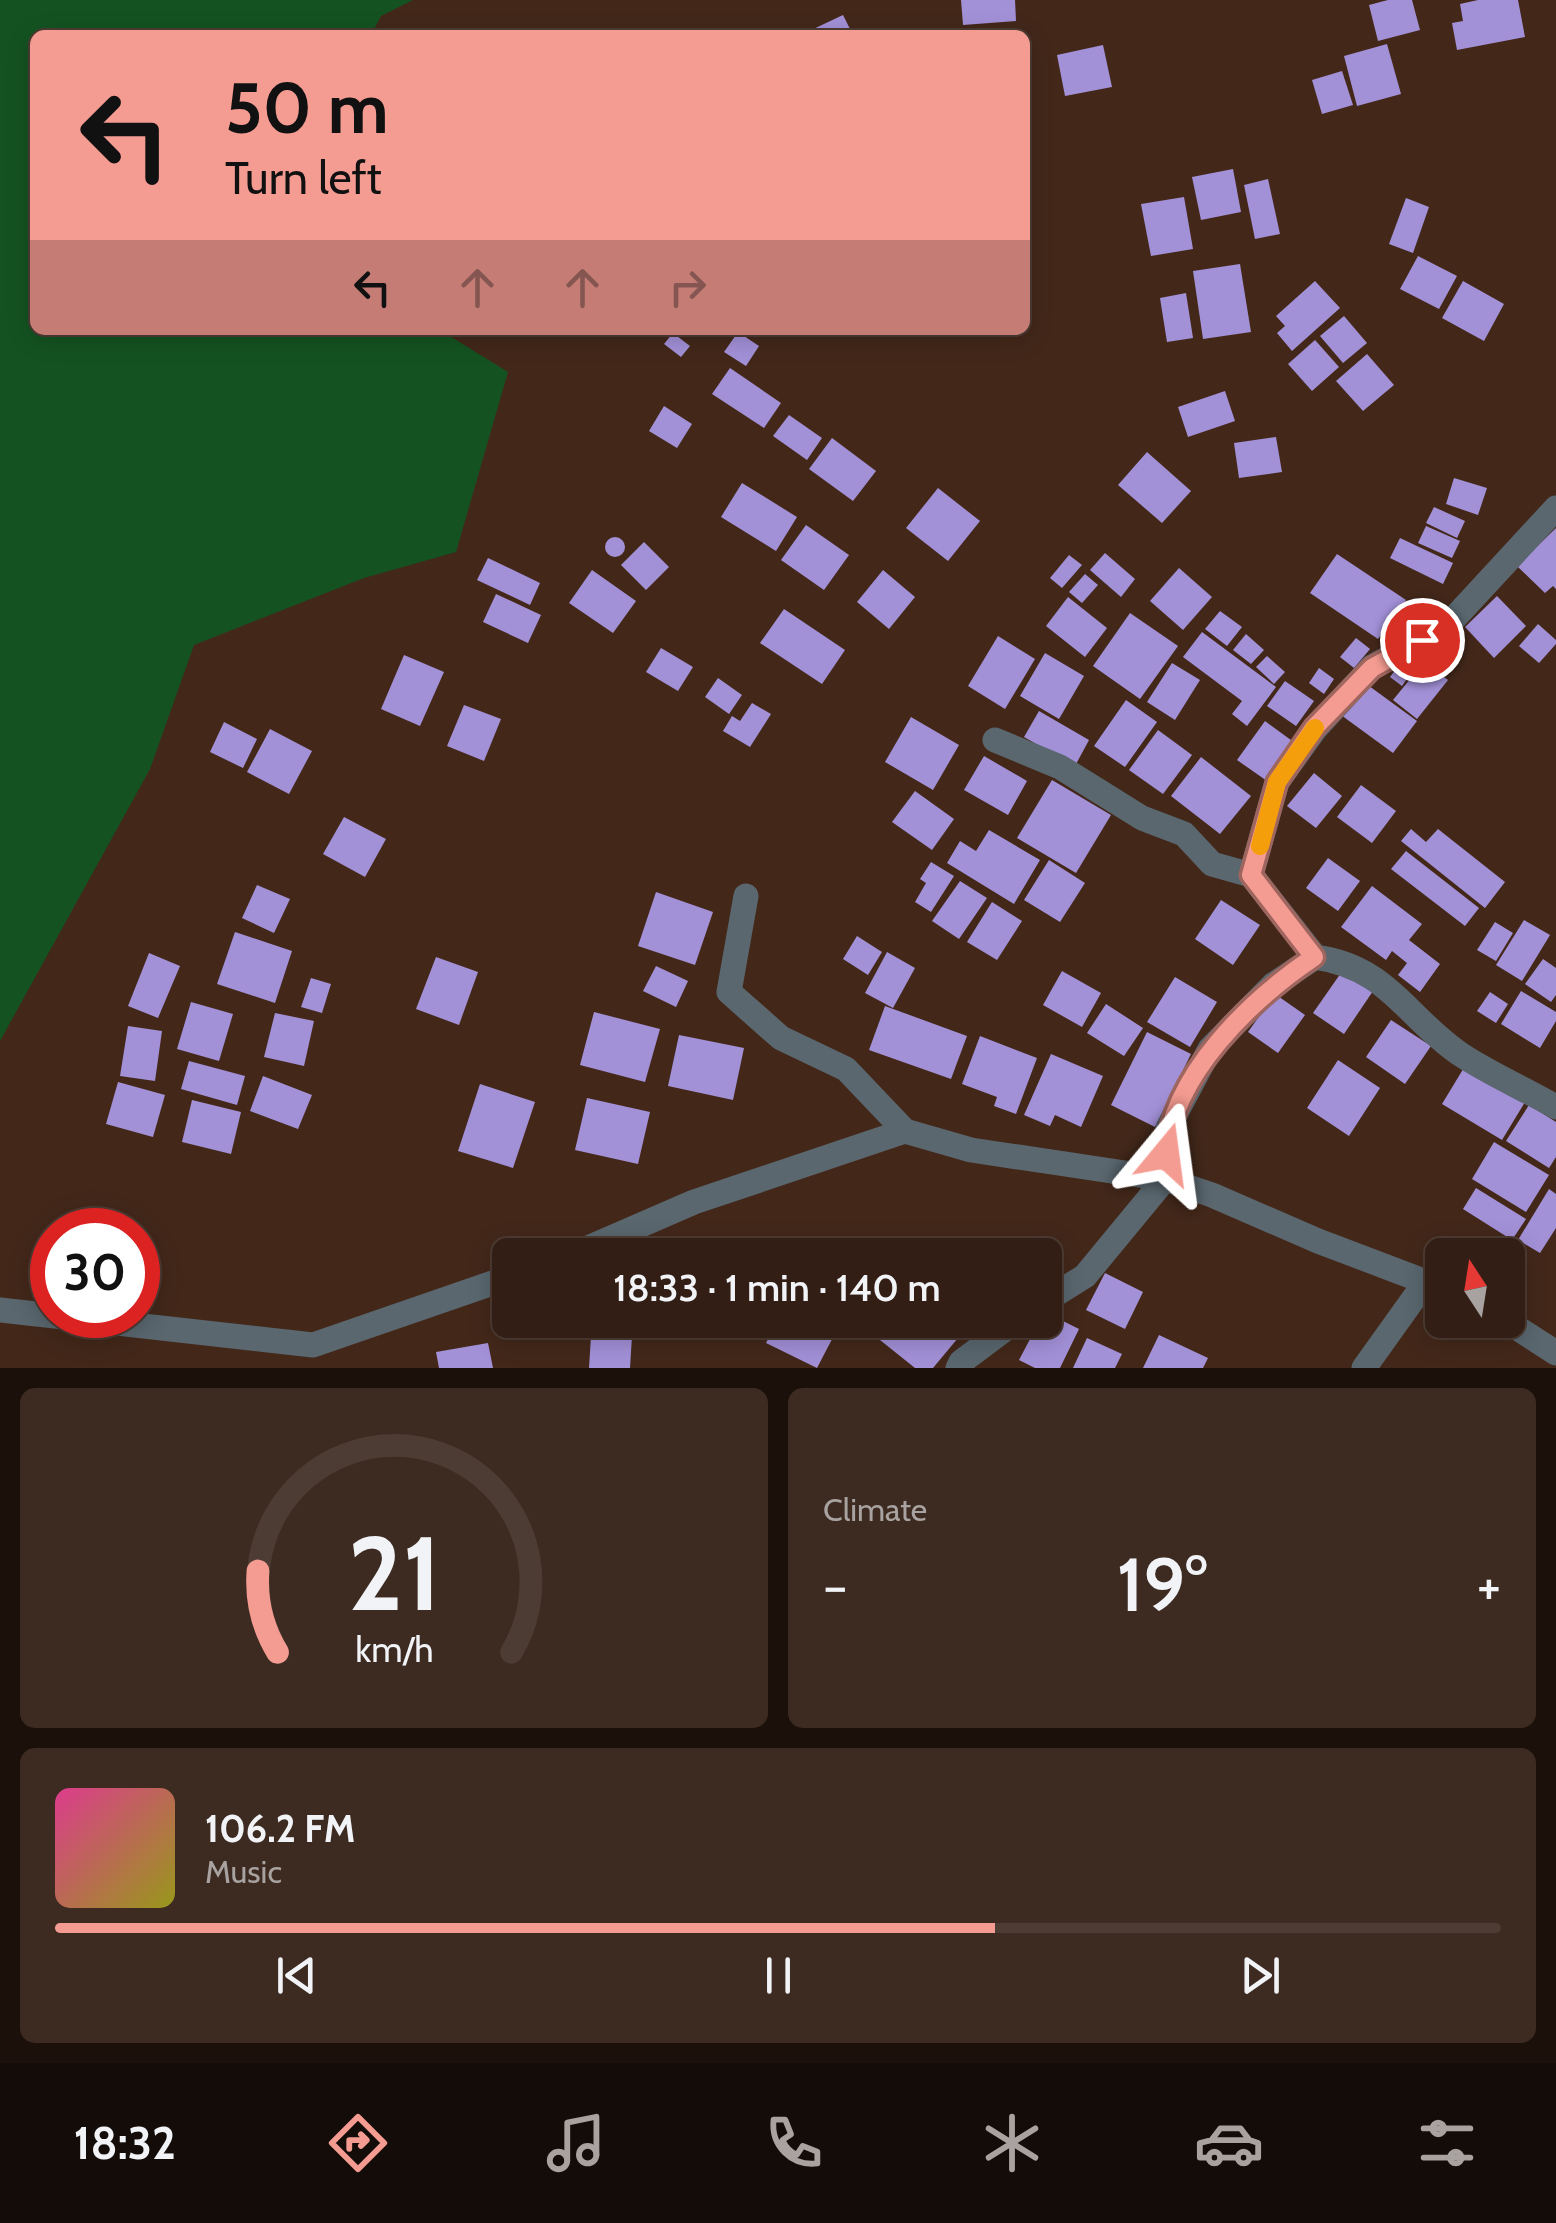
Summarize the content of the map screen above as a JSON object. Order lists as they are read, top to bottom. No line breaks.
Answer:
{"north":"top","page":{"turn":["50 m","Turn left"],"limit":"30","trip":"18:33 · 1 min · 140 m","tile":"Climate","heat":["−","19°","+"],"song":["106.2 FM","Music"],"tabs":"18:32","gauge":["21","km/h"]}}
